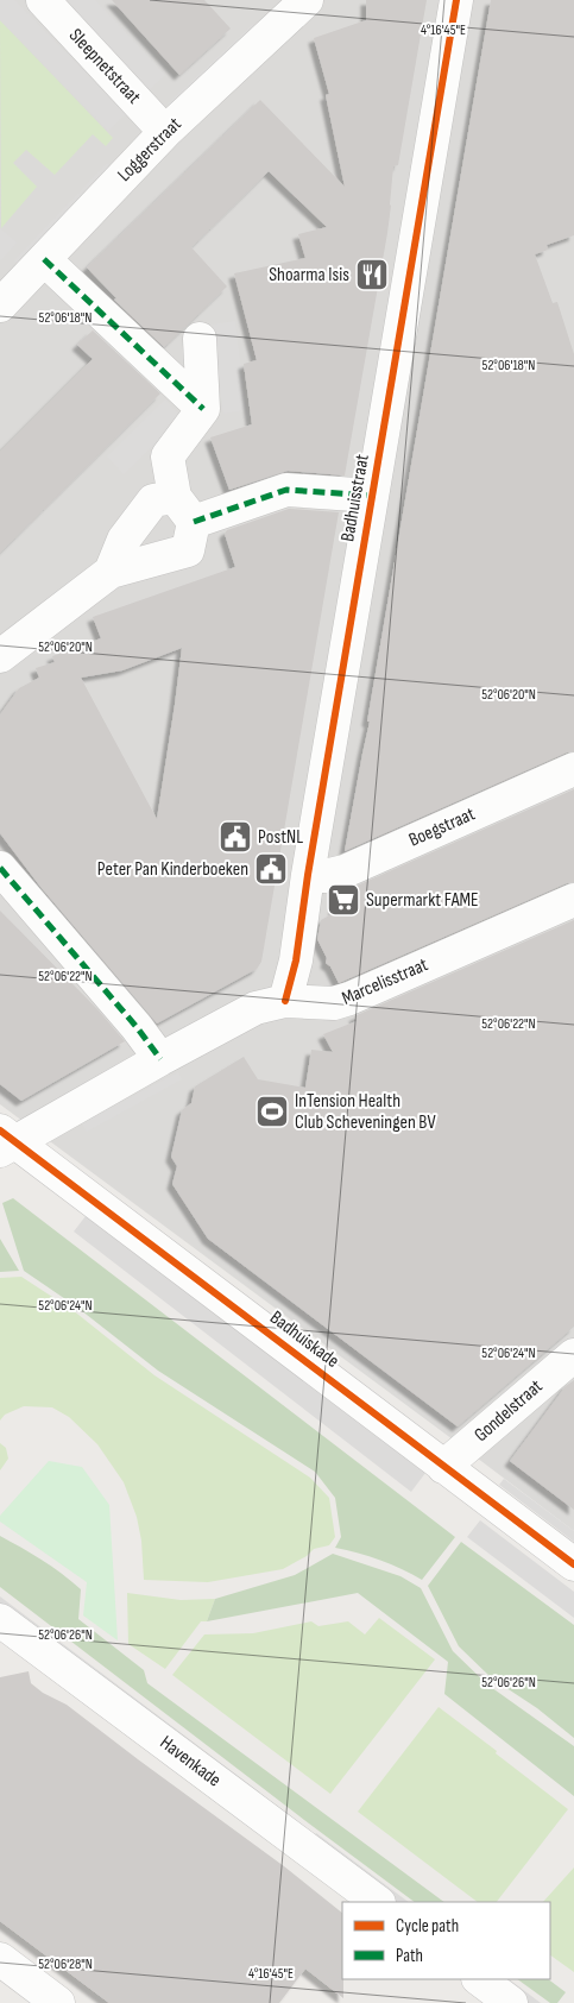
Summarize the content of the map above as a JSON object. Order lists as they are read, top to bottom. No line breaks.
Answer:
{"streets":{"street":["Sleepnetstraat","Loggerstraat","Badhuisstraat","Boegstraat","Marcelisstraat","Badhuiskade","Gondelstraat","Havenkade"]},"crossings":[["Sleepnetstraat","Loggerstraat"],["Badhuisstraat","Boegstraat"],["Badhuisstraat","Marcelisstraat"],["Marcelisstraat","Badhuiskade"],["Badhuiskade","Gondelstraat"]],"places":{"restaurant":["Shoarma Isis"],"public building":["PostNL","Peter Pan Kinderboeken"],"supermarket":["Supermarkt FAME"],"sports":["InTension Health Club Scheveningen BV"]},"legend":["Cycle path","Path"],"coordinates":["4°16'45\"E","52°06'18\"N","52°06'20\"N","52°06'22\"N","52°06'24\"N","52°06'26\"N","52°06'28\"N"]}
